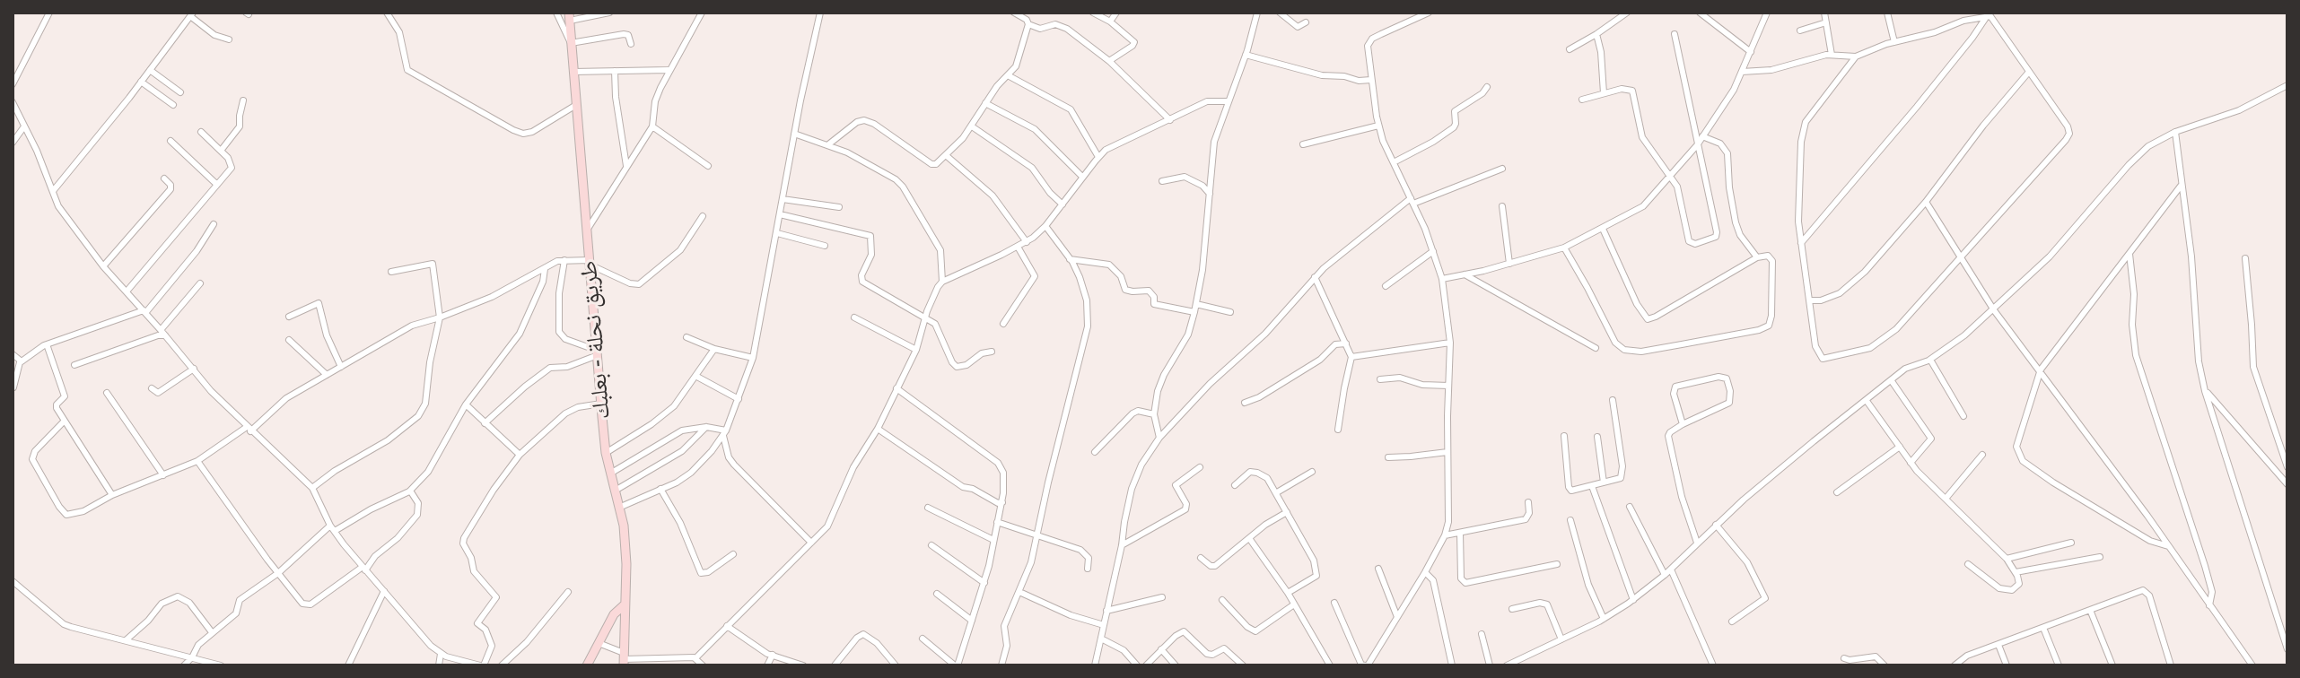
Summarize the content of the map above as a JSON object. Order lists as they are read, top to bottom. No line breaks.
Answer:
{"streets":{"street":["طريق نحلة - بعلبك"]}}
